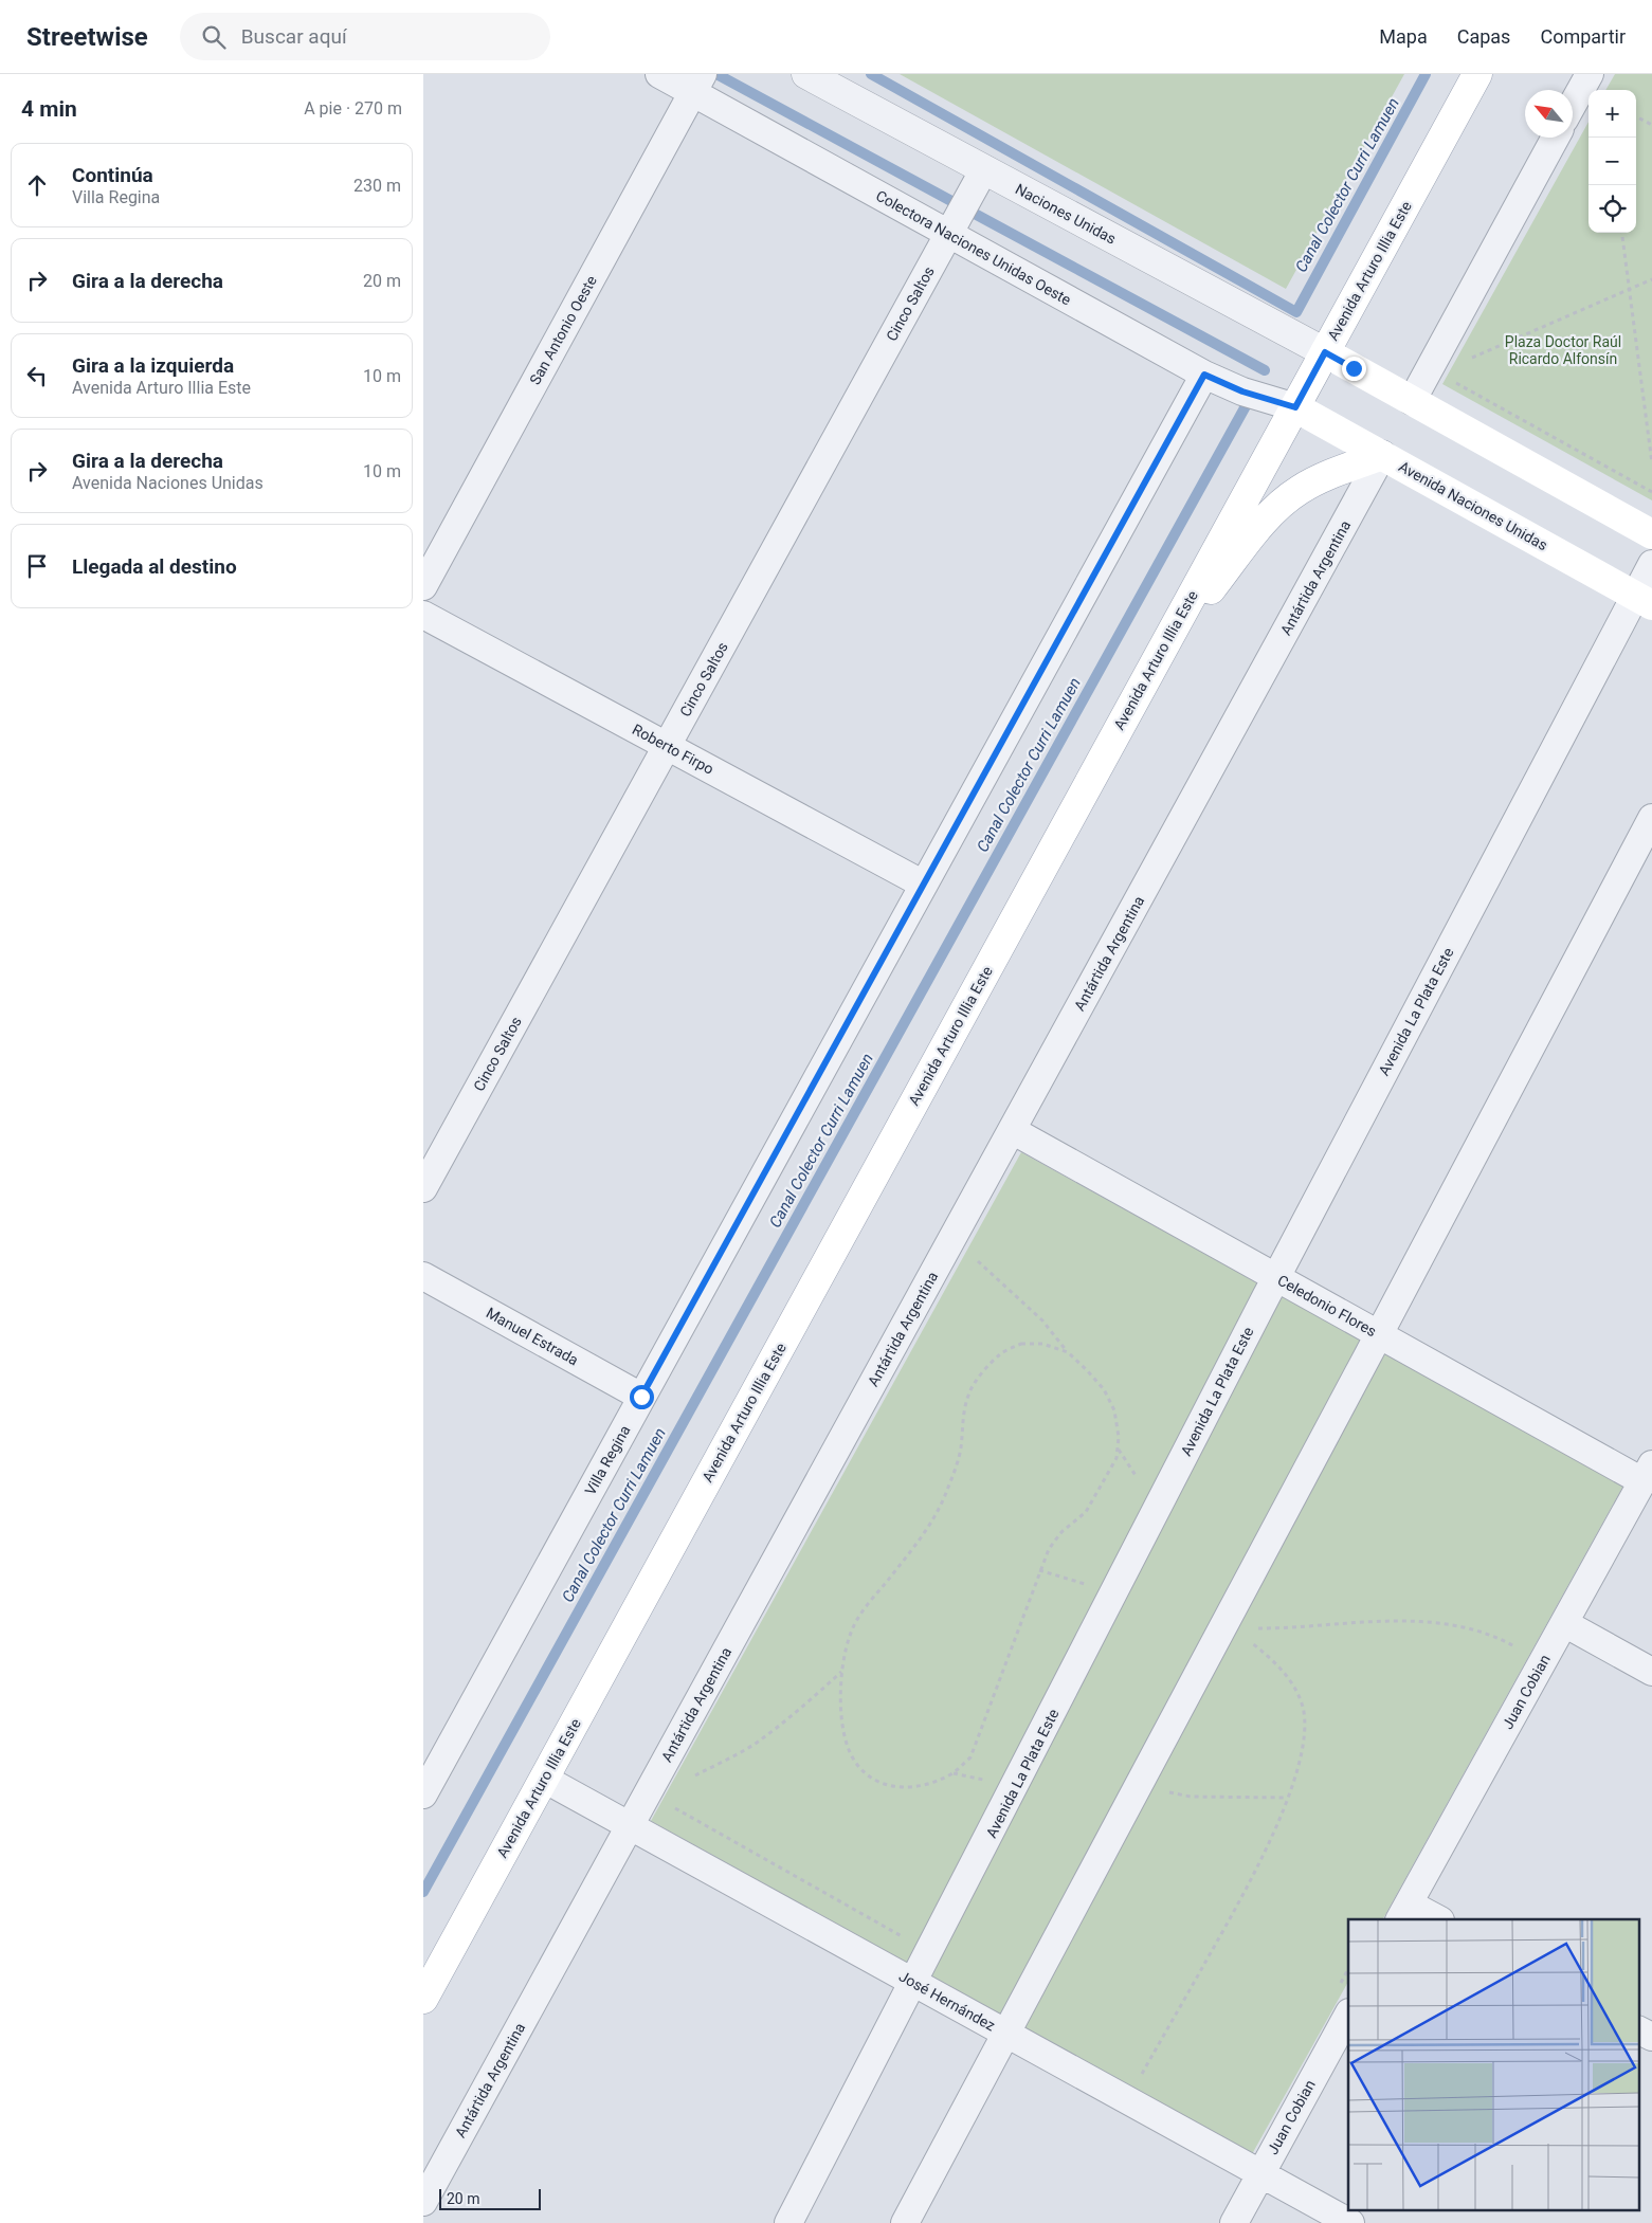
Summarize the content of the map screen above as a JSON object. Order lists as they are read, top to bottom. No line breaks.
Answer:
{"streets":{"main road":["Avenida Arturo Illia Este","Avenida Naciones Unidas"],"street":["Naciones Unidas","Colectora Naciones Unidas Oeste","Cinco Saltos","San Antonio Oeste","Antártida Argentina","Roberto Firpo","Avenida La Plata Este","Celedonio Flores","Manuel Estrada","Villa Regina","Juan Cobian","José Hernández"]},"crossings":[["Naciones Unidas","Avenida Arturo Illia Este"],["Naciones Unidas","Cinco Saltos"],["Colectora Naciones Unidas Oeste","Avenida Arturo Illia Este"],["Colectora Naciones Unidas Oeste","Cinco Saltos"],["Colectora Naciones Unidas Oeste","San Antonio Oeste"],["Colectora Naciones Unidas Oeste","Avenida Naciones Unidas"],["Colectora Naciones Unidas Oeste","Villa Regina"],["Avenida Arturo Illia Este","Avenida Naciones Unidas"],["Avenida Arturo Illia Este","José Hernández"],["Cinco Saltos","Roberto Firpo"],["Avenida Naciones Unidas","Antártida Argentina"],["Avenida Naciones Unidas","Avenida La Plata Este"],["Antártida Argentina","Celedonio Flores"],["Antártida Argentina","José Hernández"],["Roberto Firpo","Villa Regina"],["Avenida La Plata Este","Celedonio Flores"],["Avenida La Plata Este","José Hernández"],["Celedonio Flores","Juan Cobian"],["Manuel Estrada","Villa Regina"],["Juan Cobian","José Hernández"]],"water":["Canal Colector Curri Lamuen"],"parks":["Plaza Doctor Raúl Ricardo Alfonsín"],"scale_bar":"20 m","north":"top left","page":{"header":"Streetwise","search":"Buscar aquí","nav":["Mapa","Capas","Compartir"],"heading":["4 min","A pie · 270 m"],"map_buttons":["+","−"],"list":[["Continúa","Villa Regina","230 m"],["Gira a la derecha","20 m"],["Gira a la izquierda","Avenida Arturo Illia Este","10 m"],["Gira a la derecha","Avenida Naciones Unidas","10 m"],"Llegada al destino"],"scale":"20 m"}}
